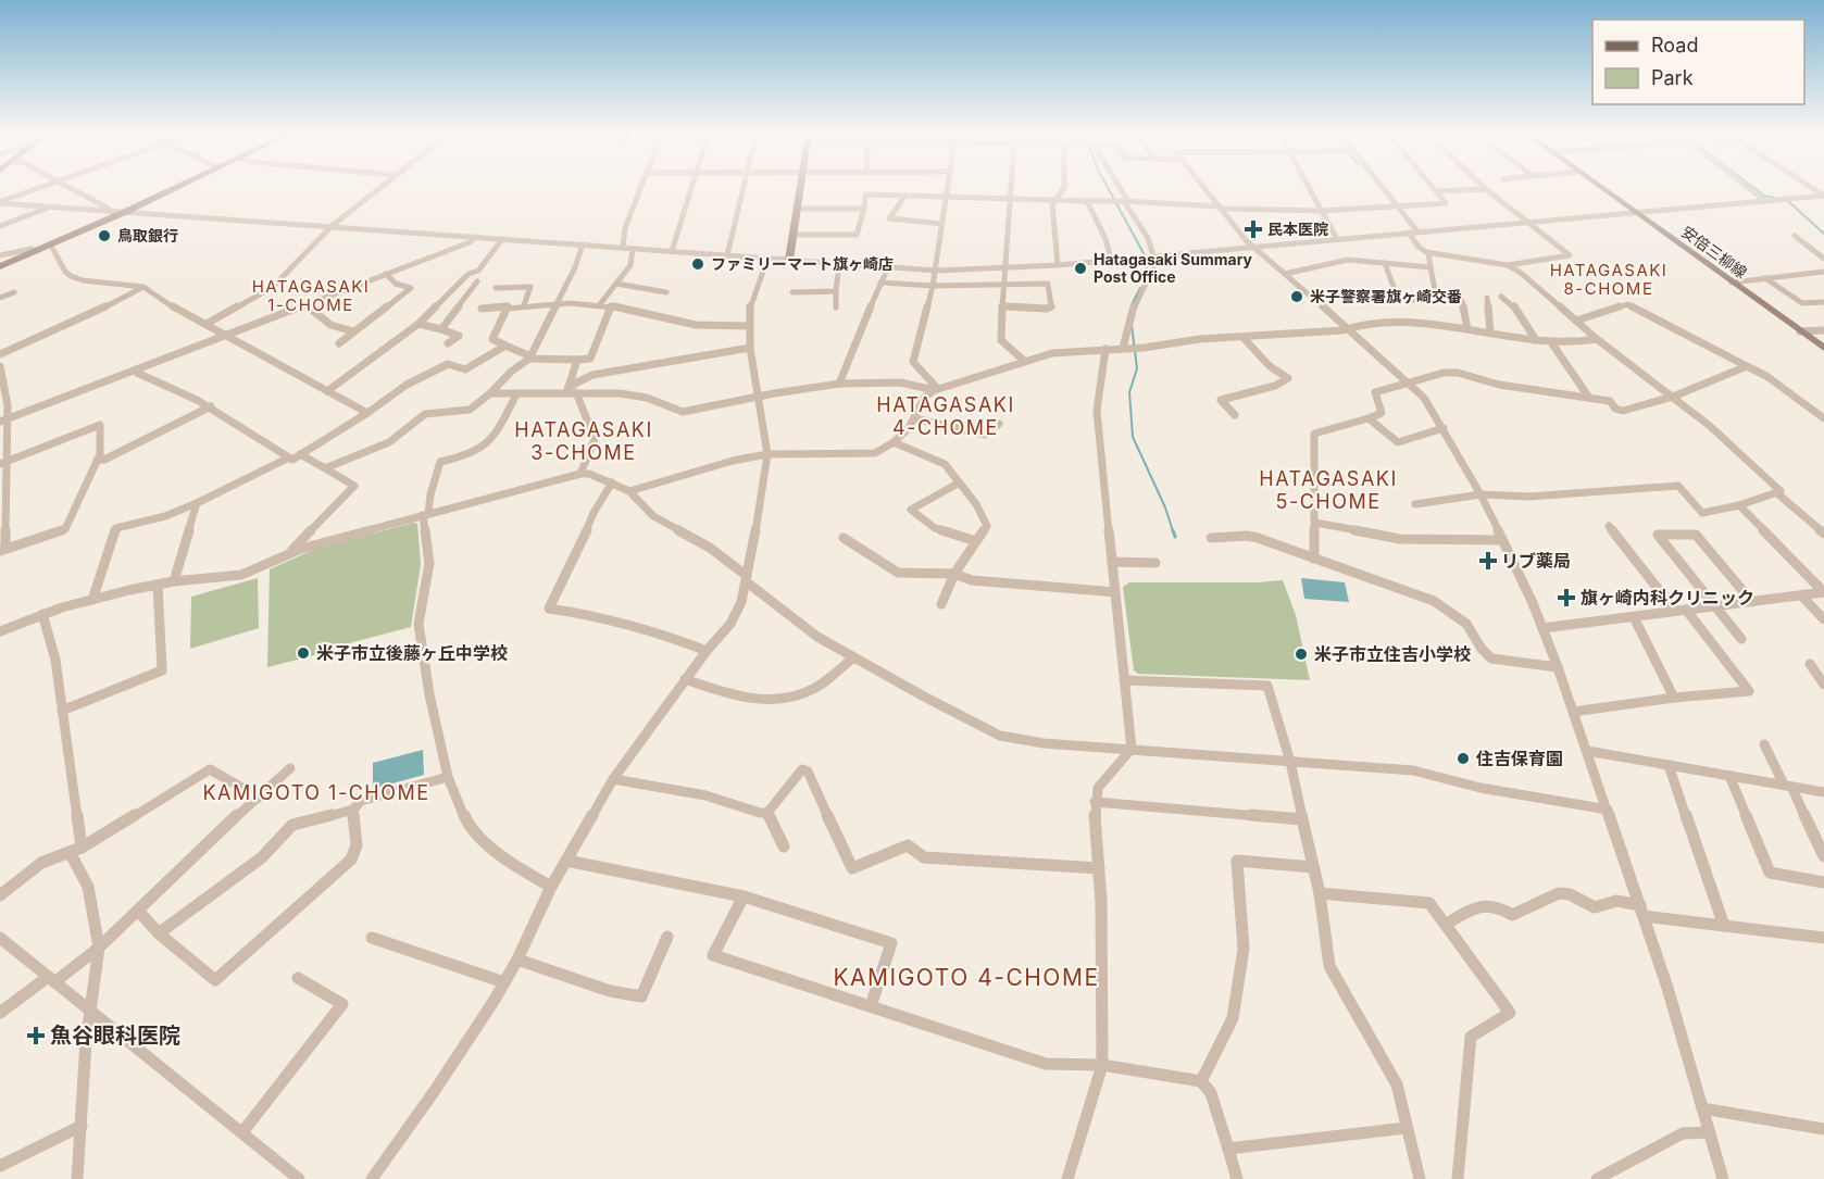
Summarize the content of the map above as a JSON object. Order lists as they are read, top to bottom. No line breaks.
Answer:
{"streets":{"street":["安倍三柳線"]},"districts":["HATAGASAKI 8-CHOME","HATAGASAKI 1-CHOME","HATAGASAKI 4-CHOME","HATAGASAKI 3-CHOME","HATAGASAKI 5-CHOME","KAMIGOTO 1-CHOME","KAMIGOTO 4-CHOME"],"places":{"health":["民本医院","リブ薬局","旗ヶ崎内科クリニック","魚谷眼科医院"],"other":["鳥取銀行","ファミリーマート旗ヶ崎店","Hatagasaki Summary Post Office","米子警察署旗ヶ崎交番","米子市立後藤ヶ丘中学校","米子市立住吉小学校","住吉保育園"]},"legend":["Road","Park"]}
